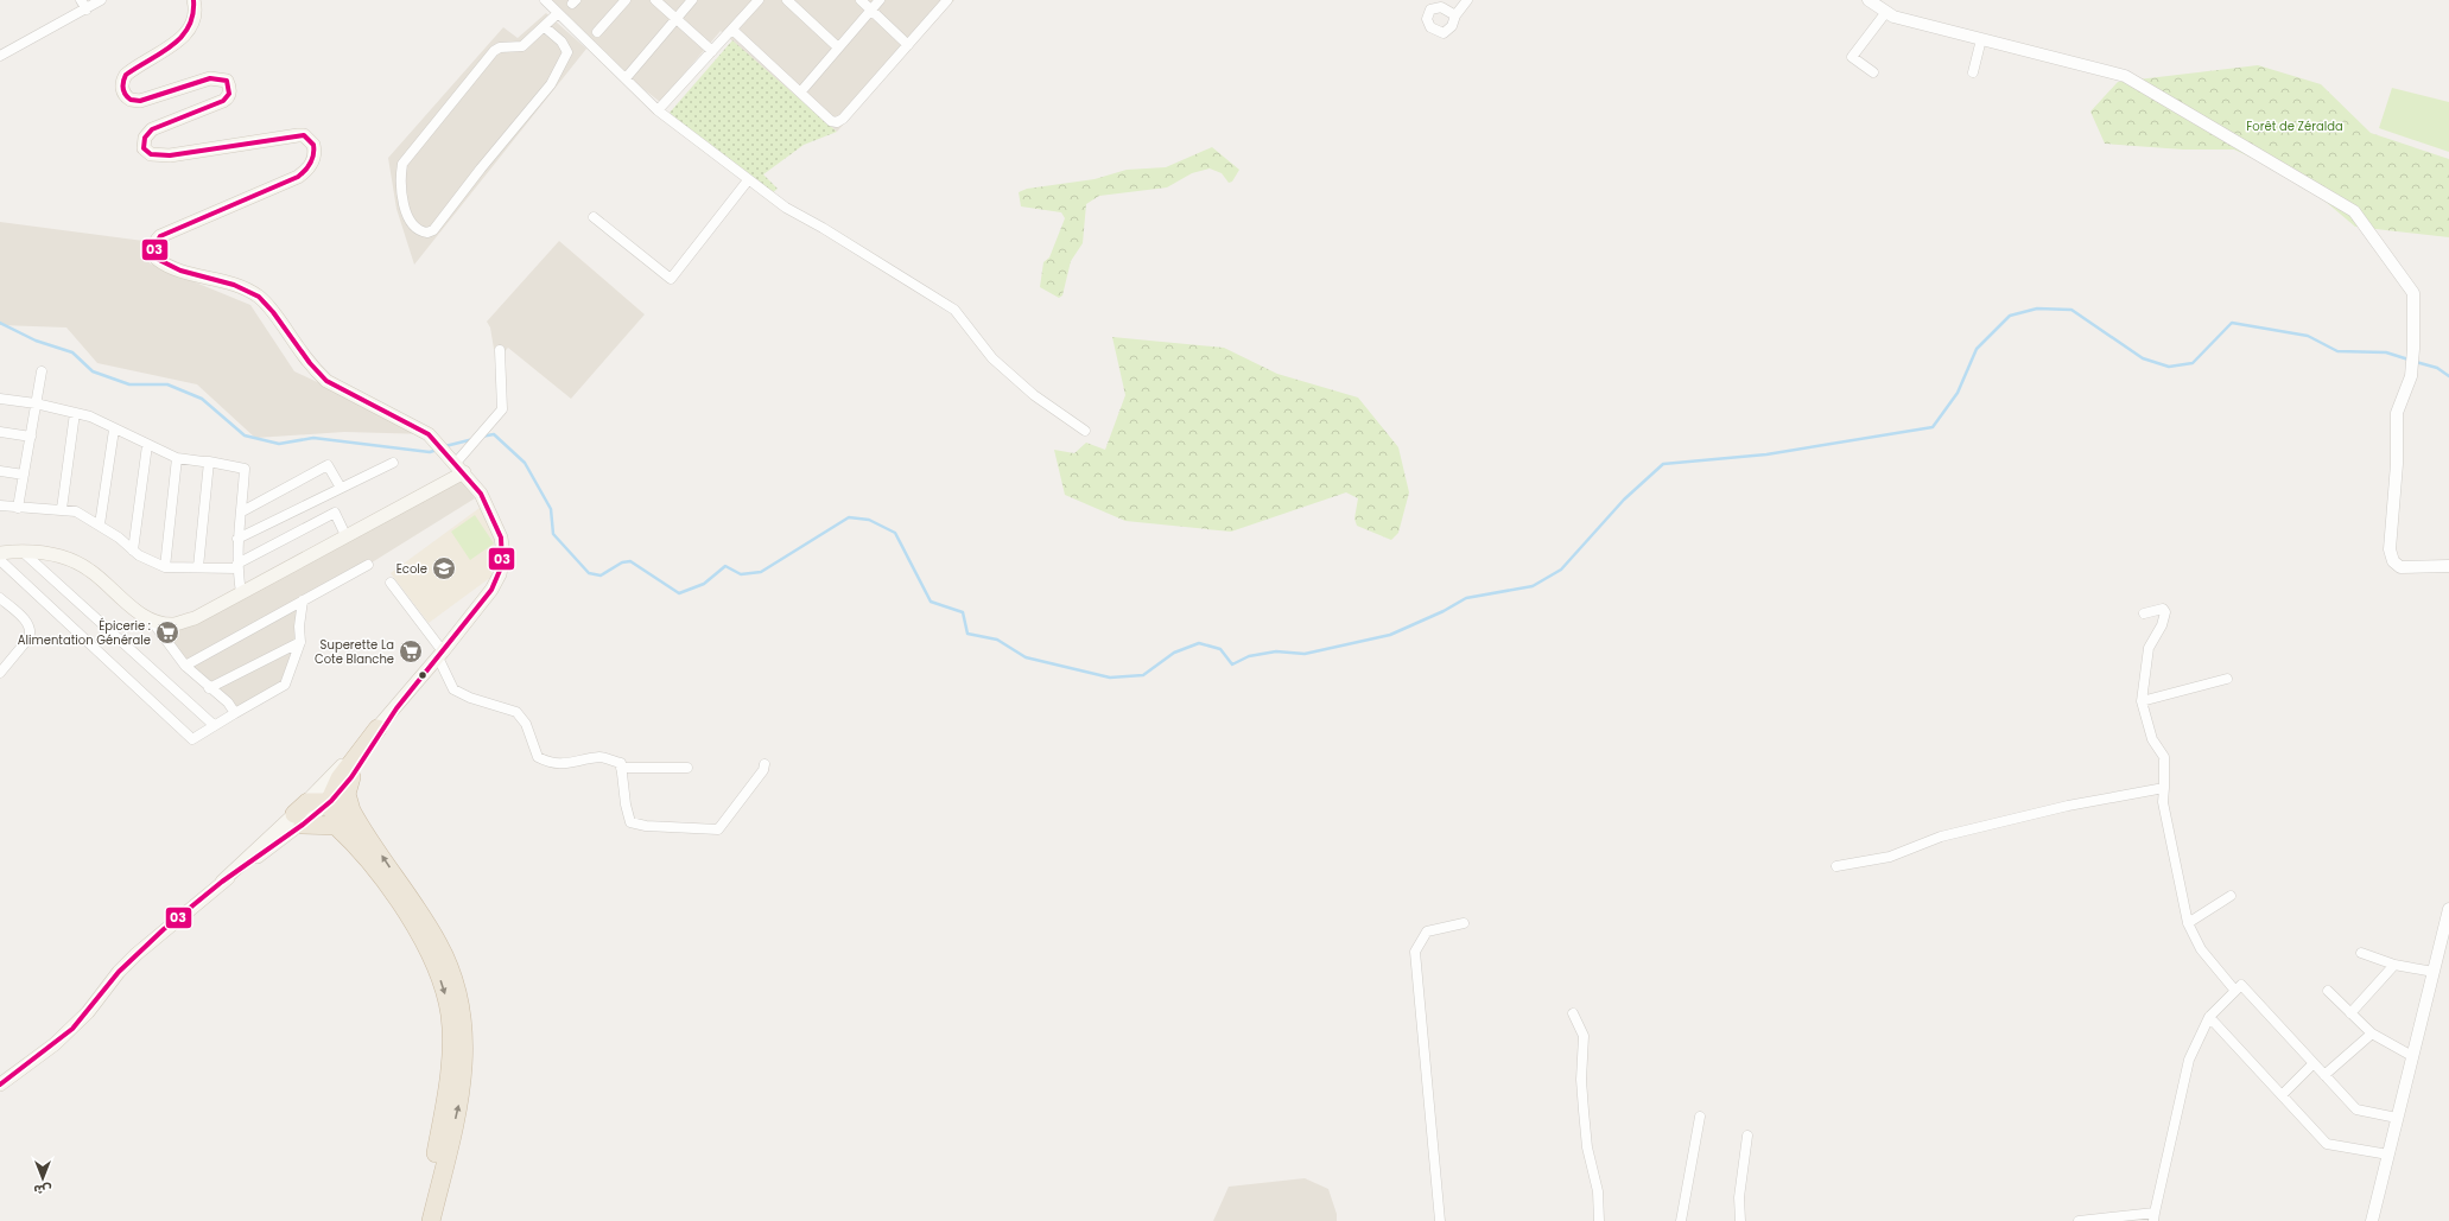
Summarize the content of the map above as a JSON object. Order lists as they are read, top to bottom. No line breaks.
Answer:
{"parks":["Forêt de Zéralda"],"places":{"school or university":["Ecole"],"supermarket":["Épicerie : Alimentation Générale","Superette La Cote Blanche"]},"lines":["transit line 03"],"north":"bottom"}
